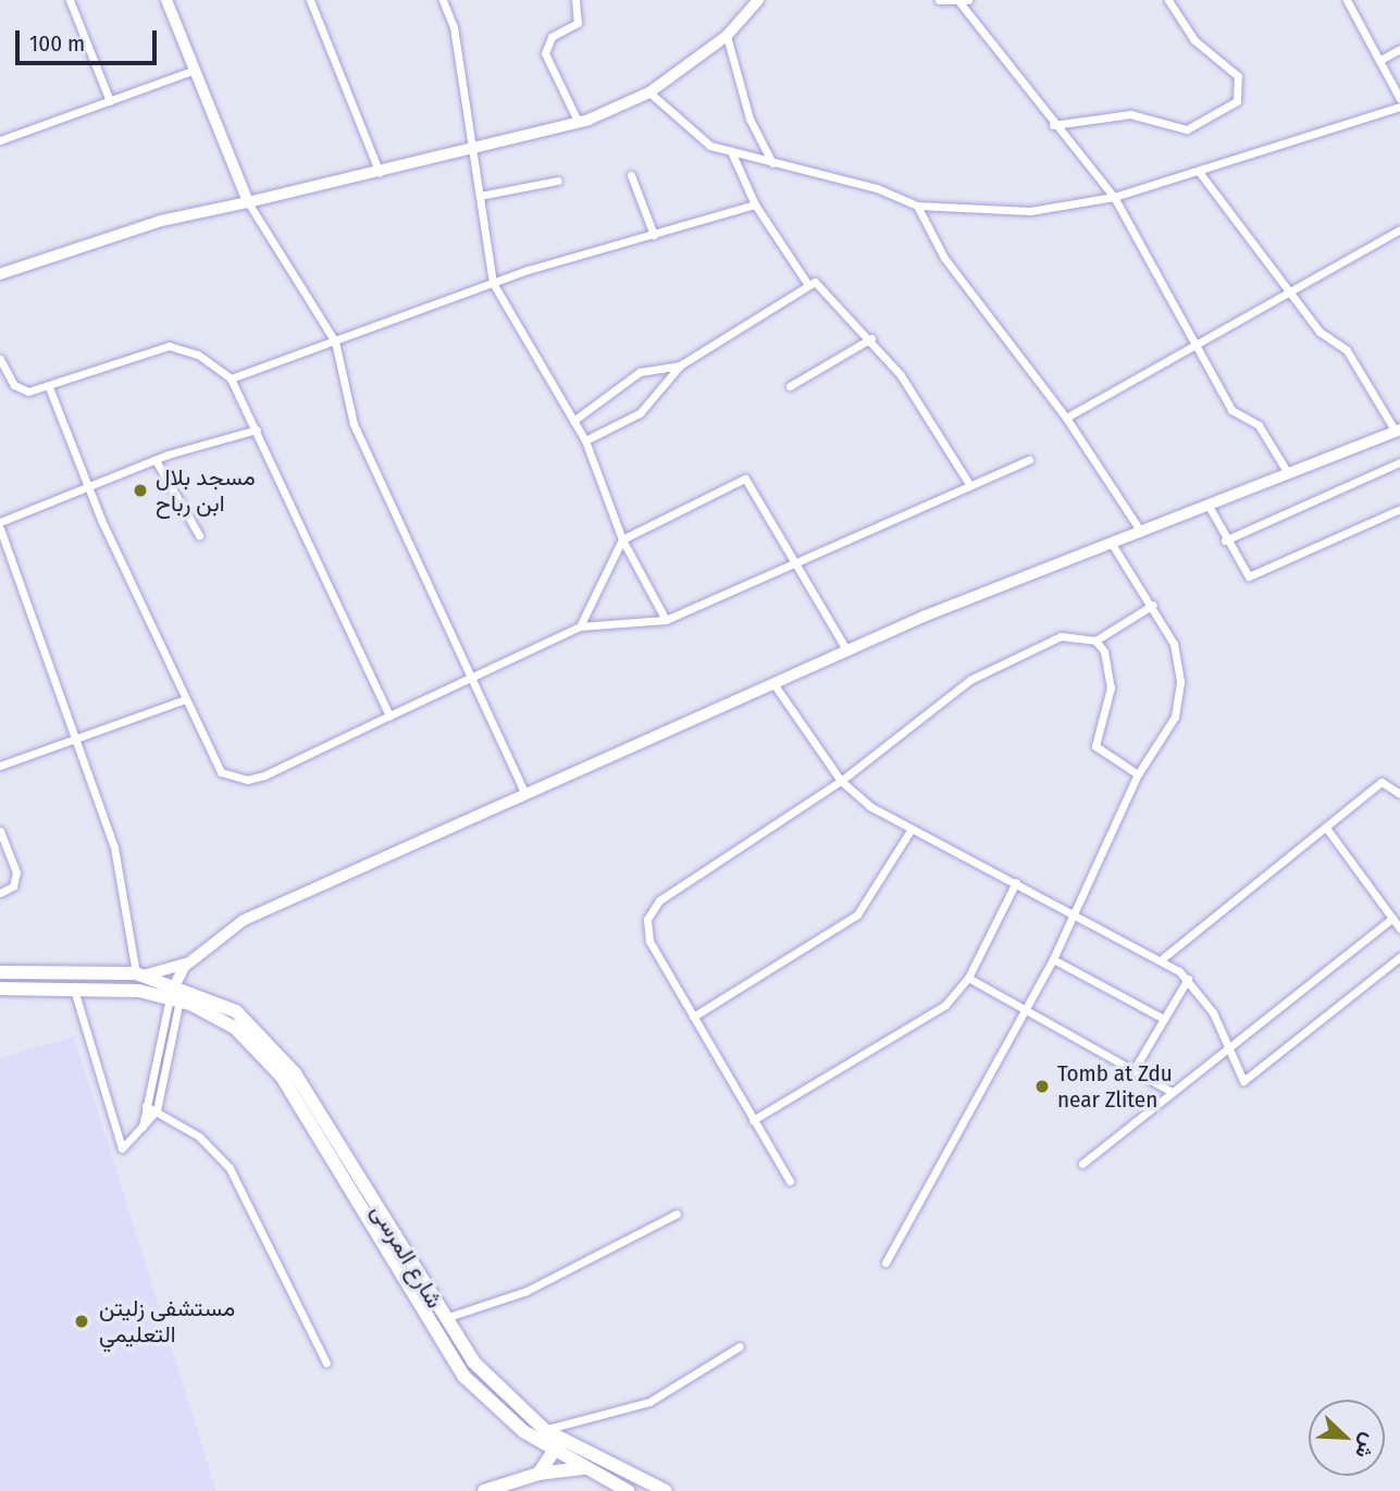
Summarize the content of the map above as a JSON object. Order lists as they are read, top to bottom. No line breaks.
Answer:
{"streets":{"main road":["شارع المرسى"]},"places":["مسجد بلال ابن رباح","Tomb at Zdu near Zliten","مستشفى زليتن التعليمي"],"scale_bar":"100 m","north":"bottom right"}
